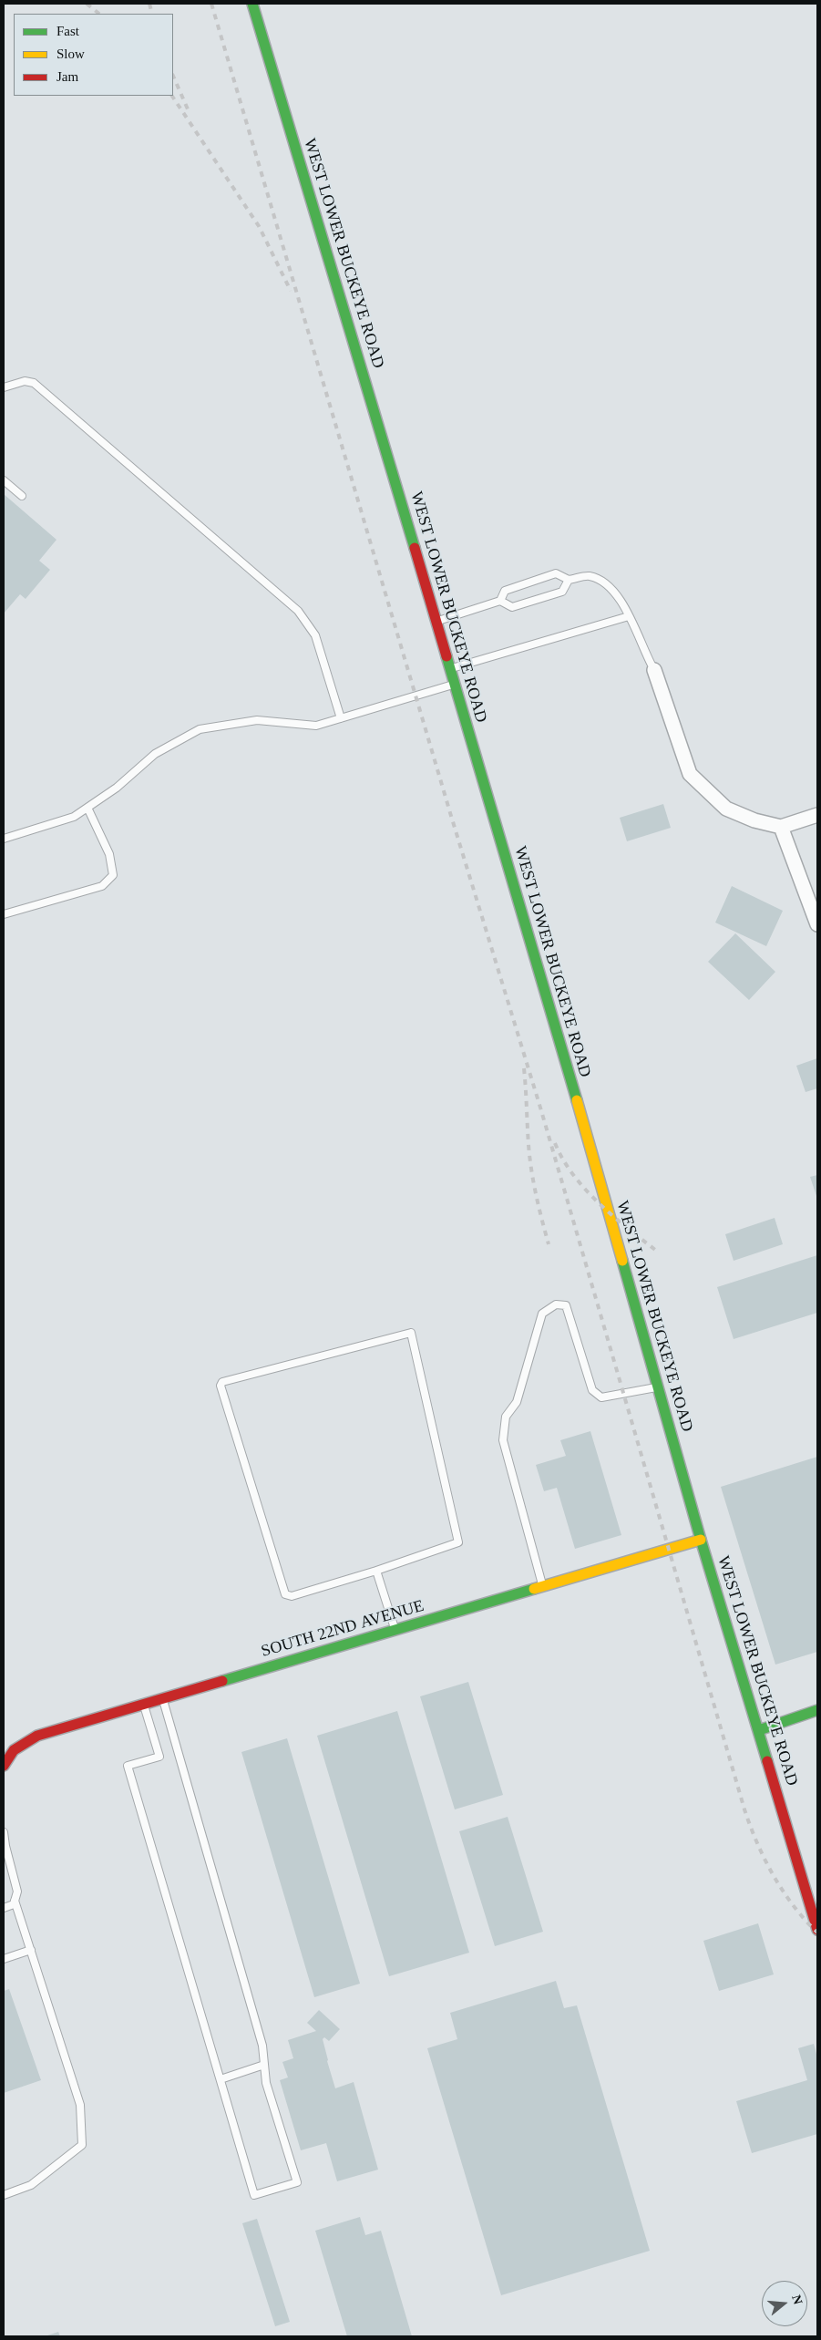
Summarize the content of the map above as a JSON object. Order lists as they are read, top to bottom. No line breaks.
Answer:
{"streets":{"main road":["WEST LOWER BUCKEYE ROAD","SOUTH 22ND AVENUE"]},"crossings":[["WEST LOWER BUCKEYE ROAD","SOUTH 22ND AVENUE"]],"legend":["Fast","Slow","Jam"],"north":"right"}
